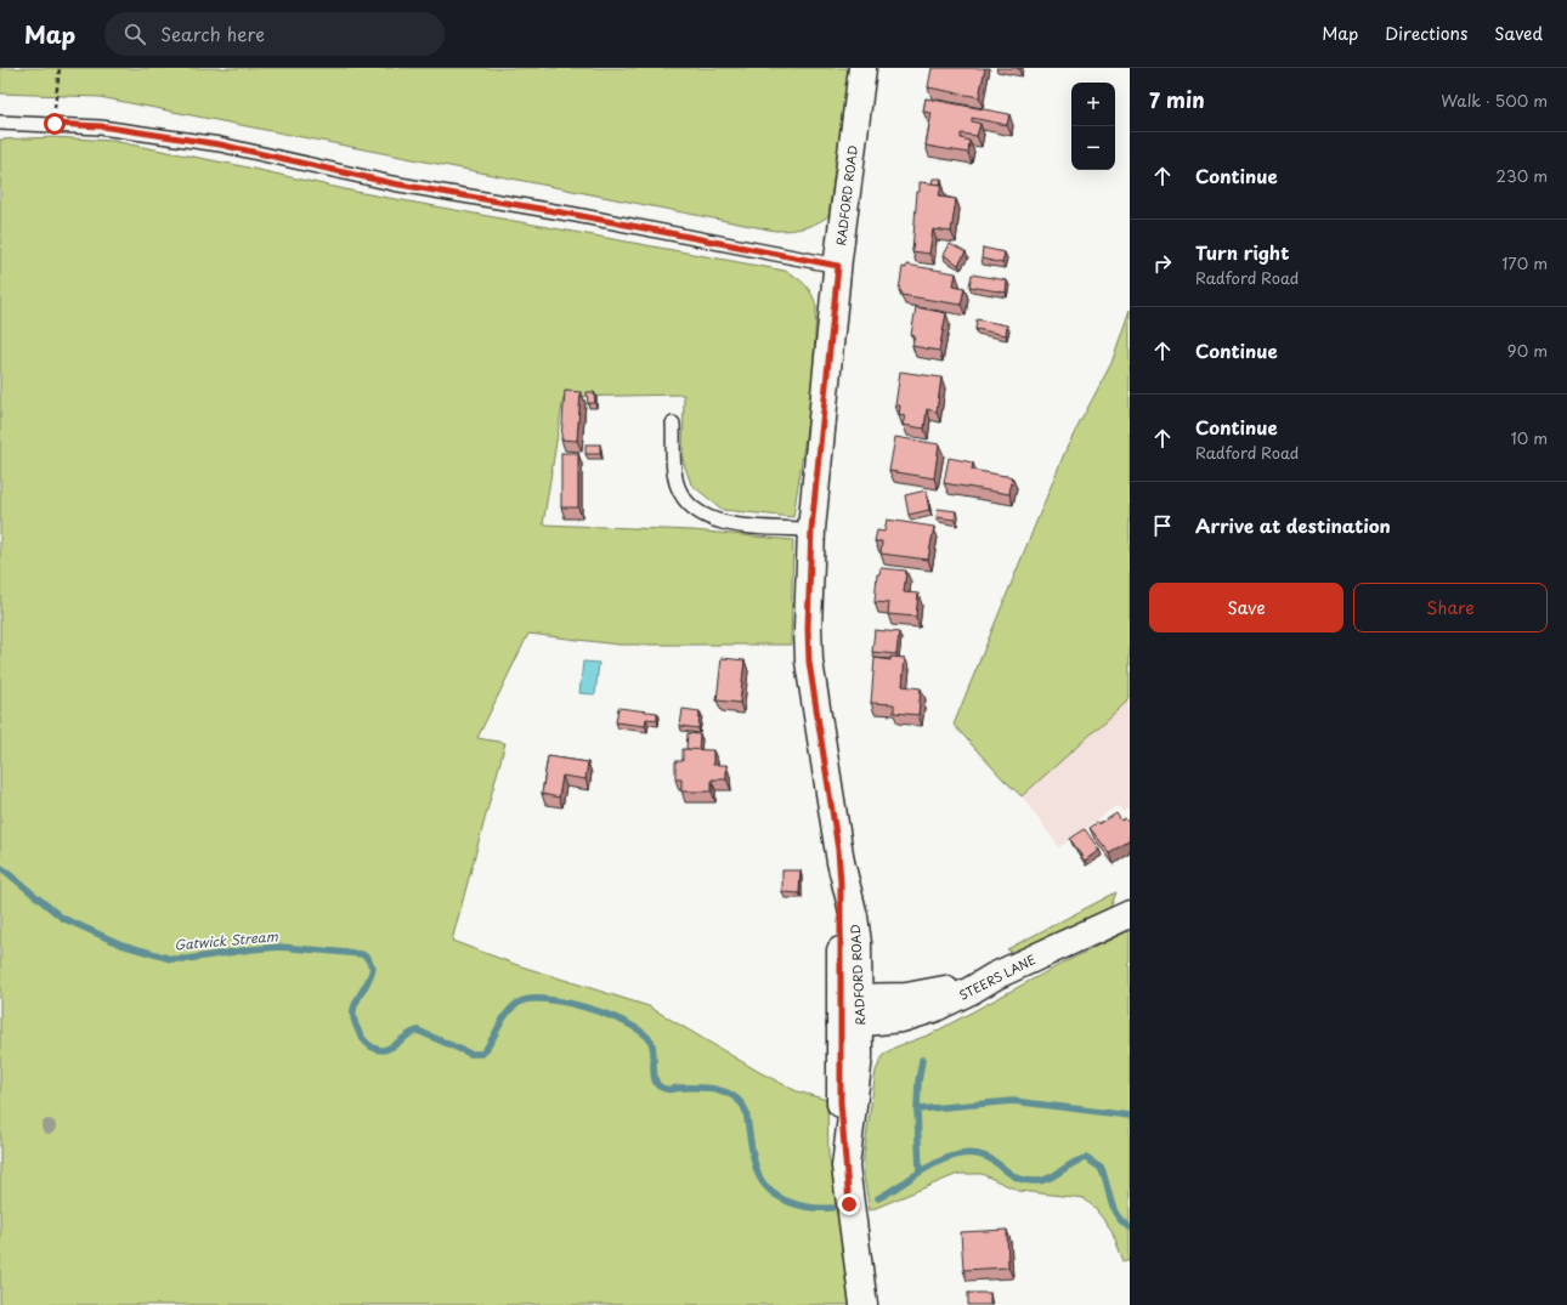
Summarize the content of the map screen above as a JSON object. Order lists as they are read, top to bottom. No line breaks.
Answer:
{"streets":{"street":["RADFORD ROAD","STEERS LANE"]},"crossings":[["RADFORD ROAD","STEERS LANE"]],"water":["Gatwick Stream"],"page":{"header":"Map","search":"Search here","nav":["Map","Directions","Saved"],"heading":["7 min","Walk · 500 m"],"map_buttons":["+","−"],"list":[["Continue","230 m"],["Turn right","Radford Road","170 m"],["Continue","90 m"],["Continue","Radford Road","10 m"],"Arrive at destination"],"buttons":["Save","Share"]}}
